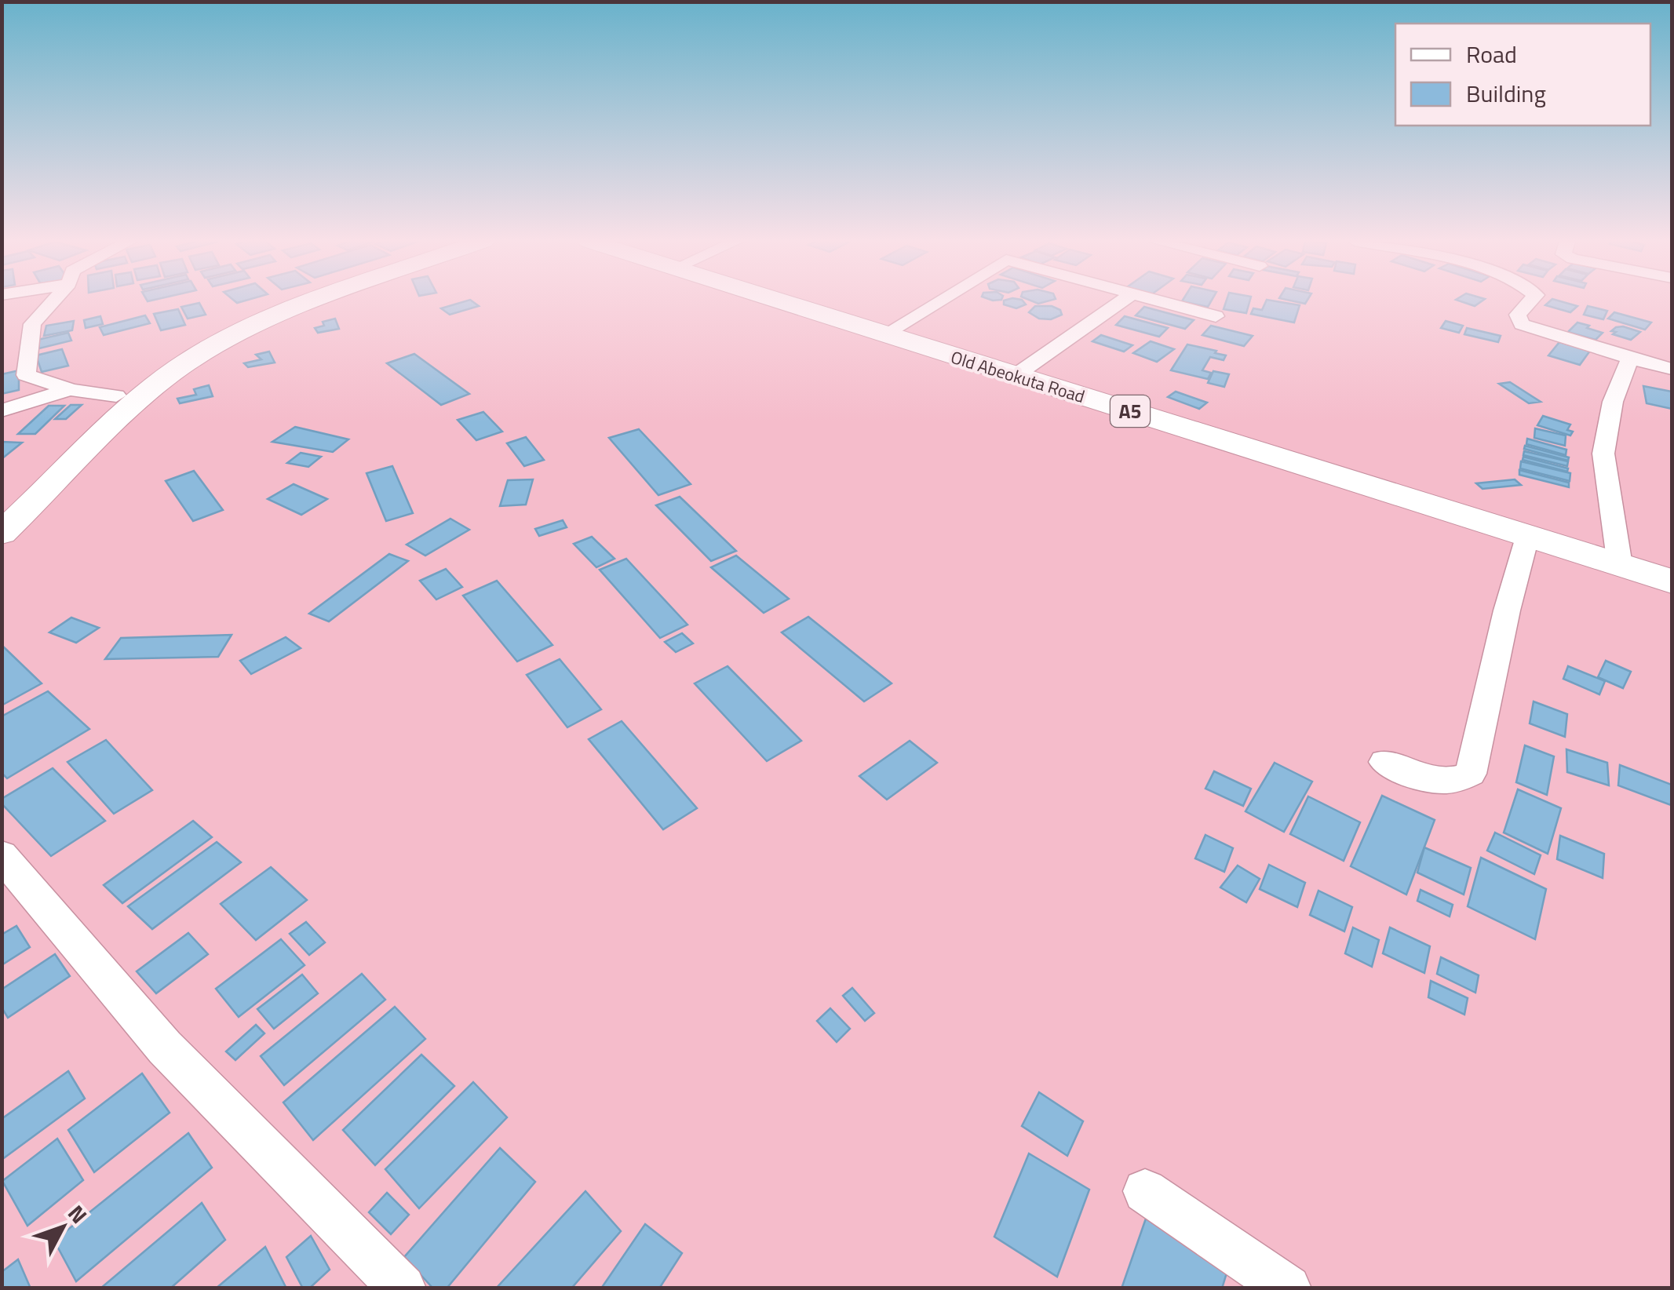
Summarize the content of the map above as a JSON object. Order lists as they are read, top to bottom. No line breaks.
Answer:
{"streets":{"highway":["Old Abeokuta Road","A5"]},"legend":["Road","Building"],"north":"top right"}
